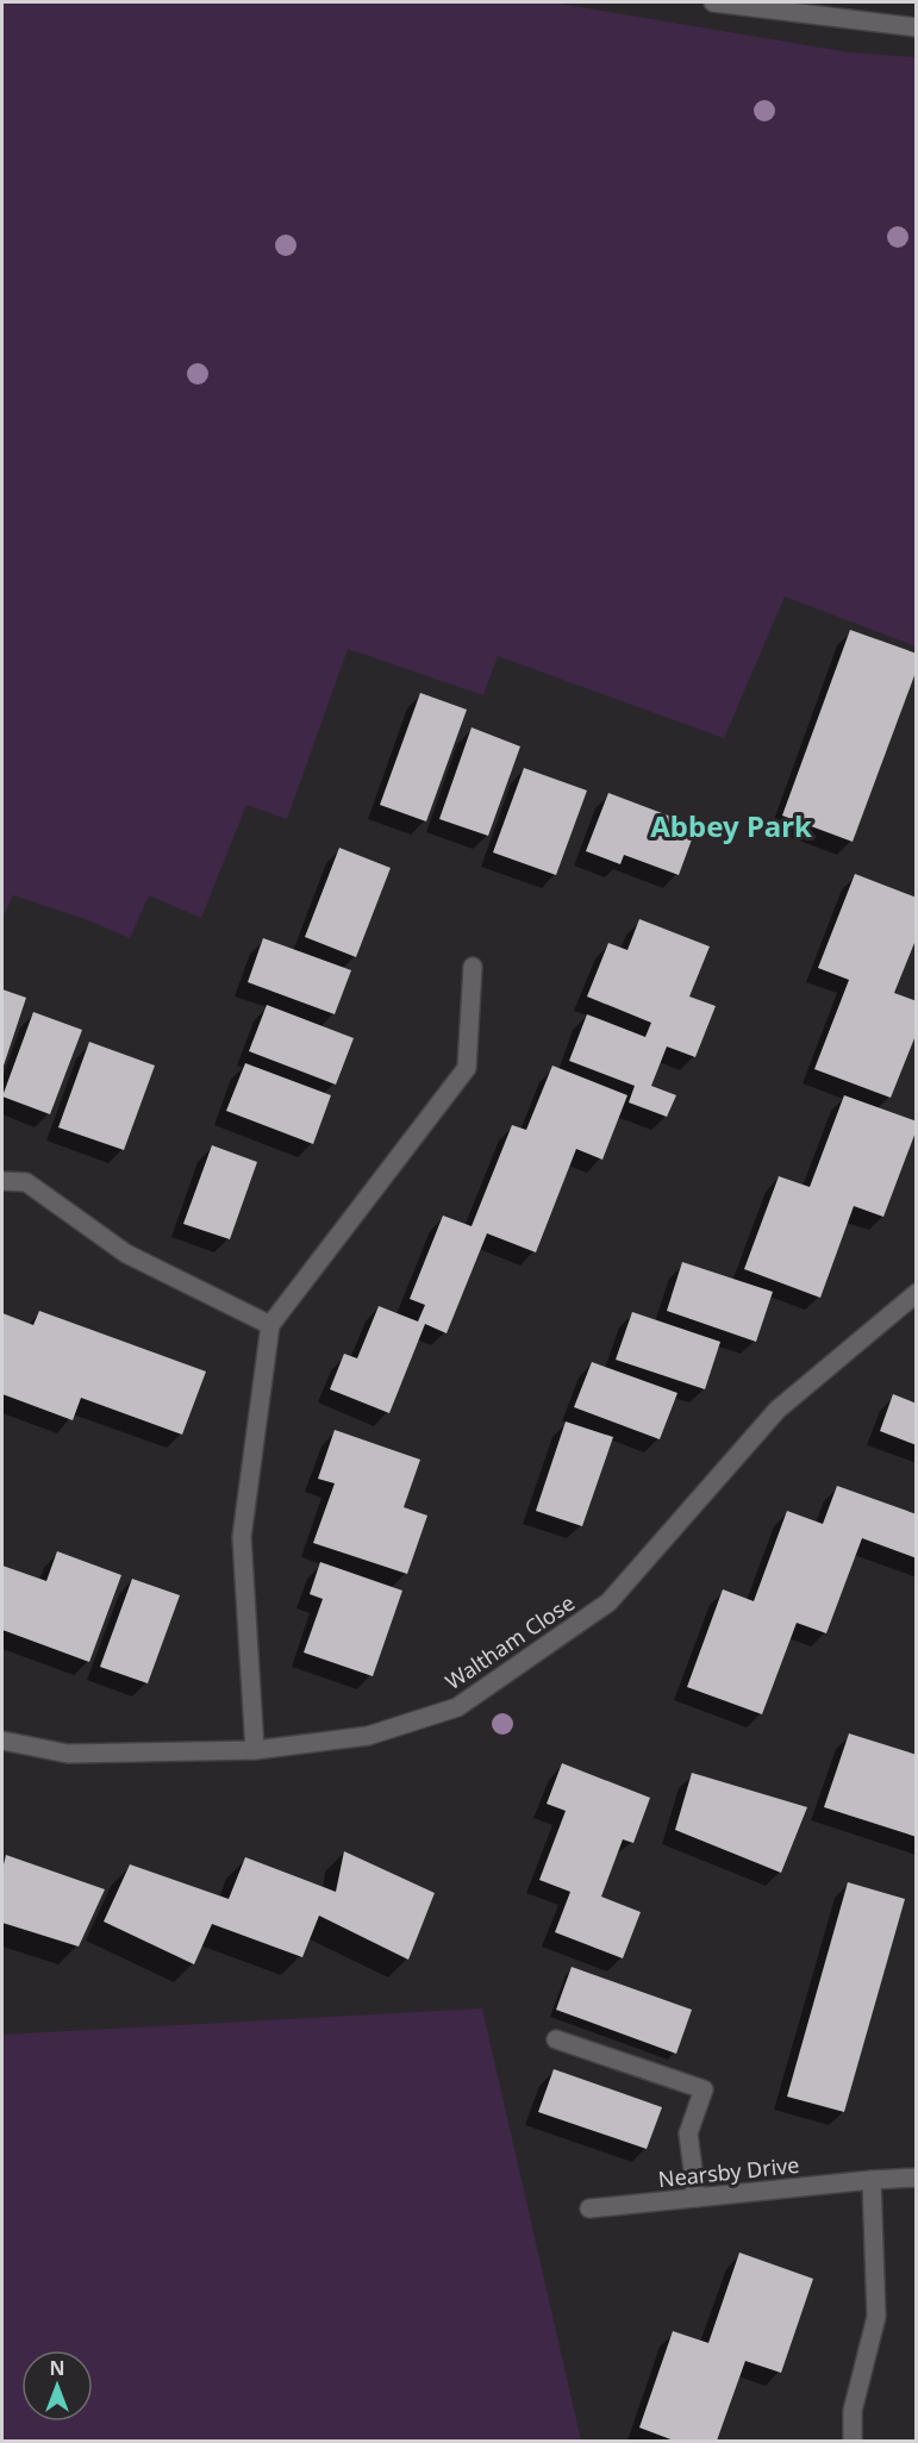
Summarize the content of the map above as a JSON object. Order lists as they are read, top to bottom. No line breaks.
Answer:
{"streets":{"street":["Waltham Close","Nearsby Drive"]},"districts":["Abbey Park"],"north":"top"}
